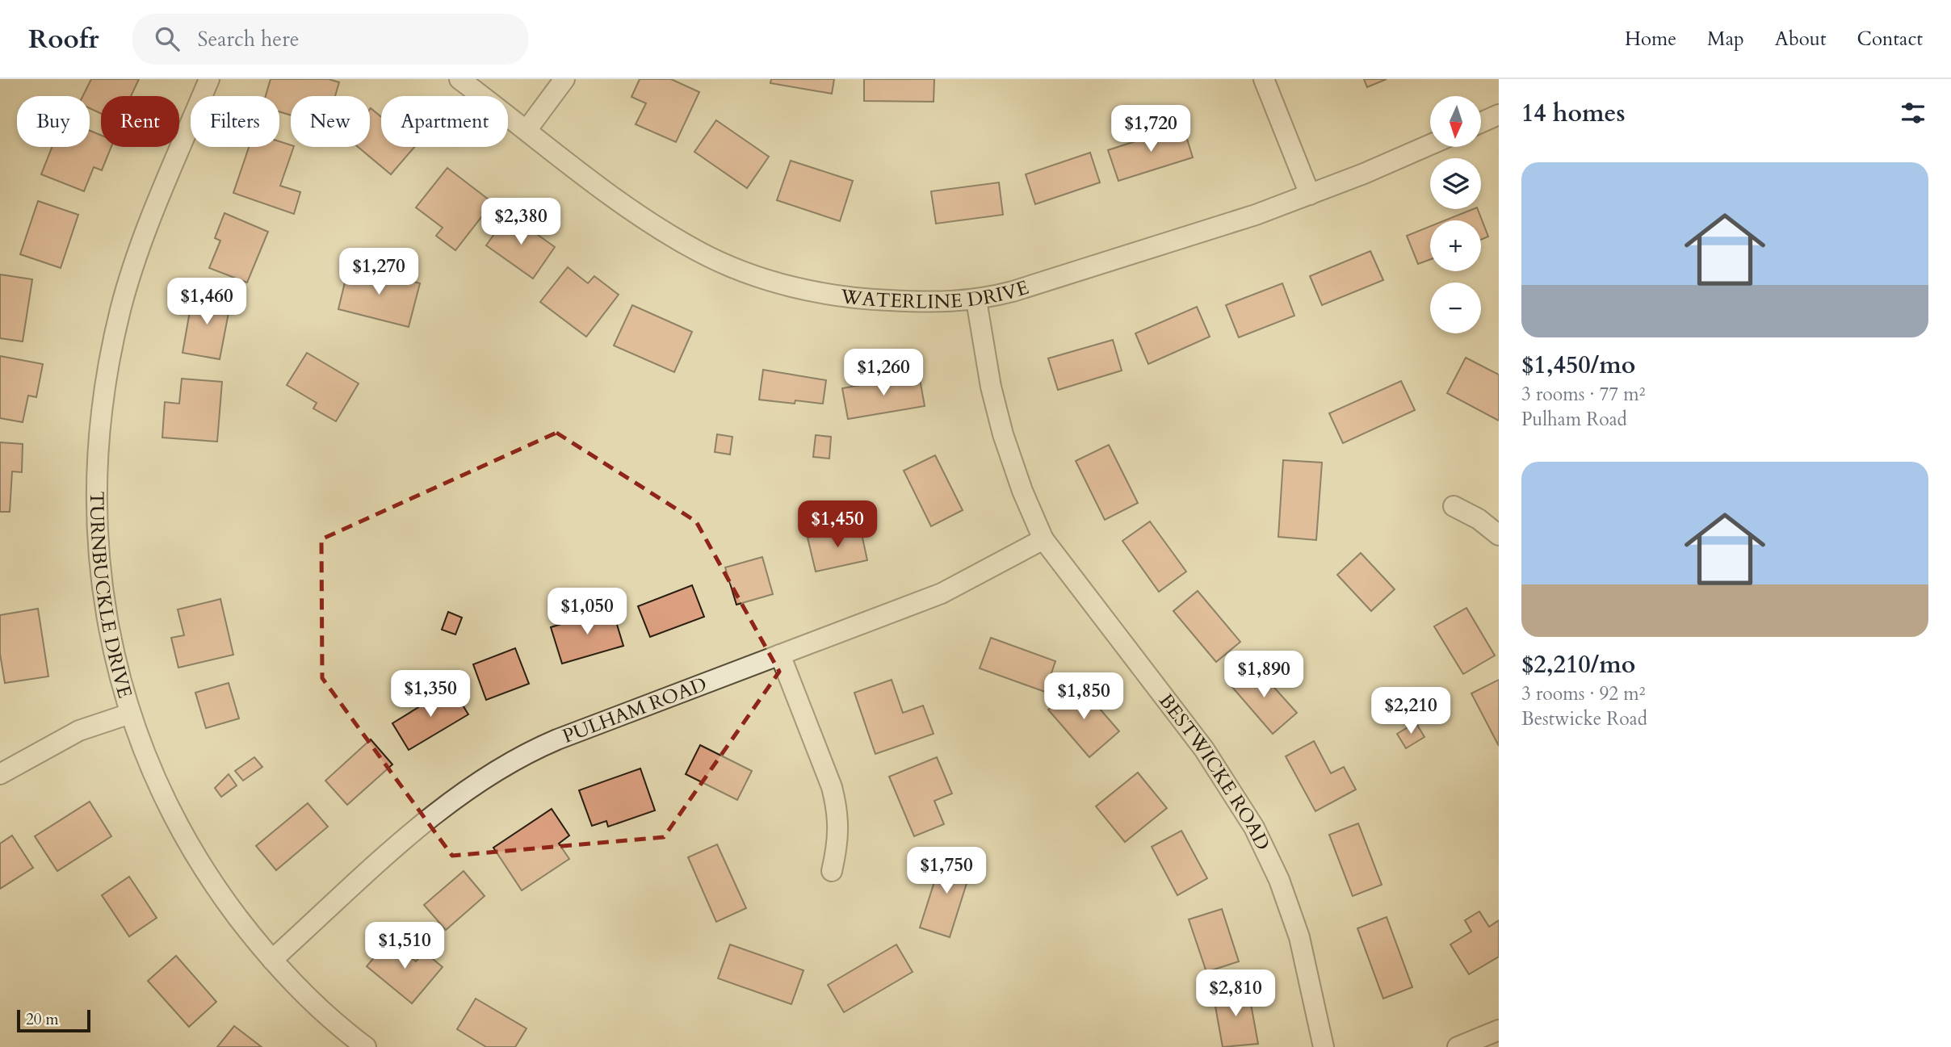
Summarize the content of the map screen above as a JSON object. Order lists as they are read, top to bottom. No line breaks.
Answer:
{"streets":{"street":["WATERLINE DRIVE","TURNBUCKLE DRIVE","PULHAM ROAD","BESTWICKE ROAD"]},"crossings":[["WATERLINE DRIVE","BESTWICKE ROAD"],["TURNBUCKLE DRIVE","PULHAM ROAD"],["PULHAM ROAD","BESTWICKE ROAD"]],"scale_bar":"20 m","north":"bottom","page":{"header":"Roofr","search":"Search here","nav":["Home","Map","About","Contact"],"heading":"14 homes","map_buttons":["+","−"],"chip":["Buy","Rent","Filters","New","Apartment"],"price":["$1,720","$2,380","$1,270","$1,460","$1,260","$1,450","$1,050","$1,890","$1,350","$1,850","$2,210","$1,750","$1,510","$2,810"],"list":[{"name":"$1,450/mo","note":"3 rooms · 77 m² · Pulham Road"},{"name":"$2,210/mo","note":"3 rooms · 92 m² · Bestwicke Road"}],"scale":"20 m"}}
